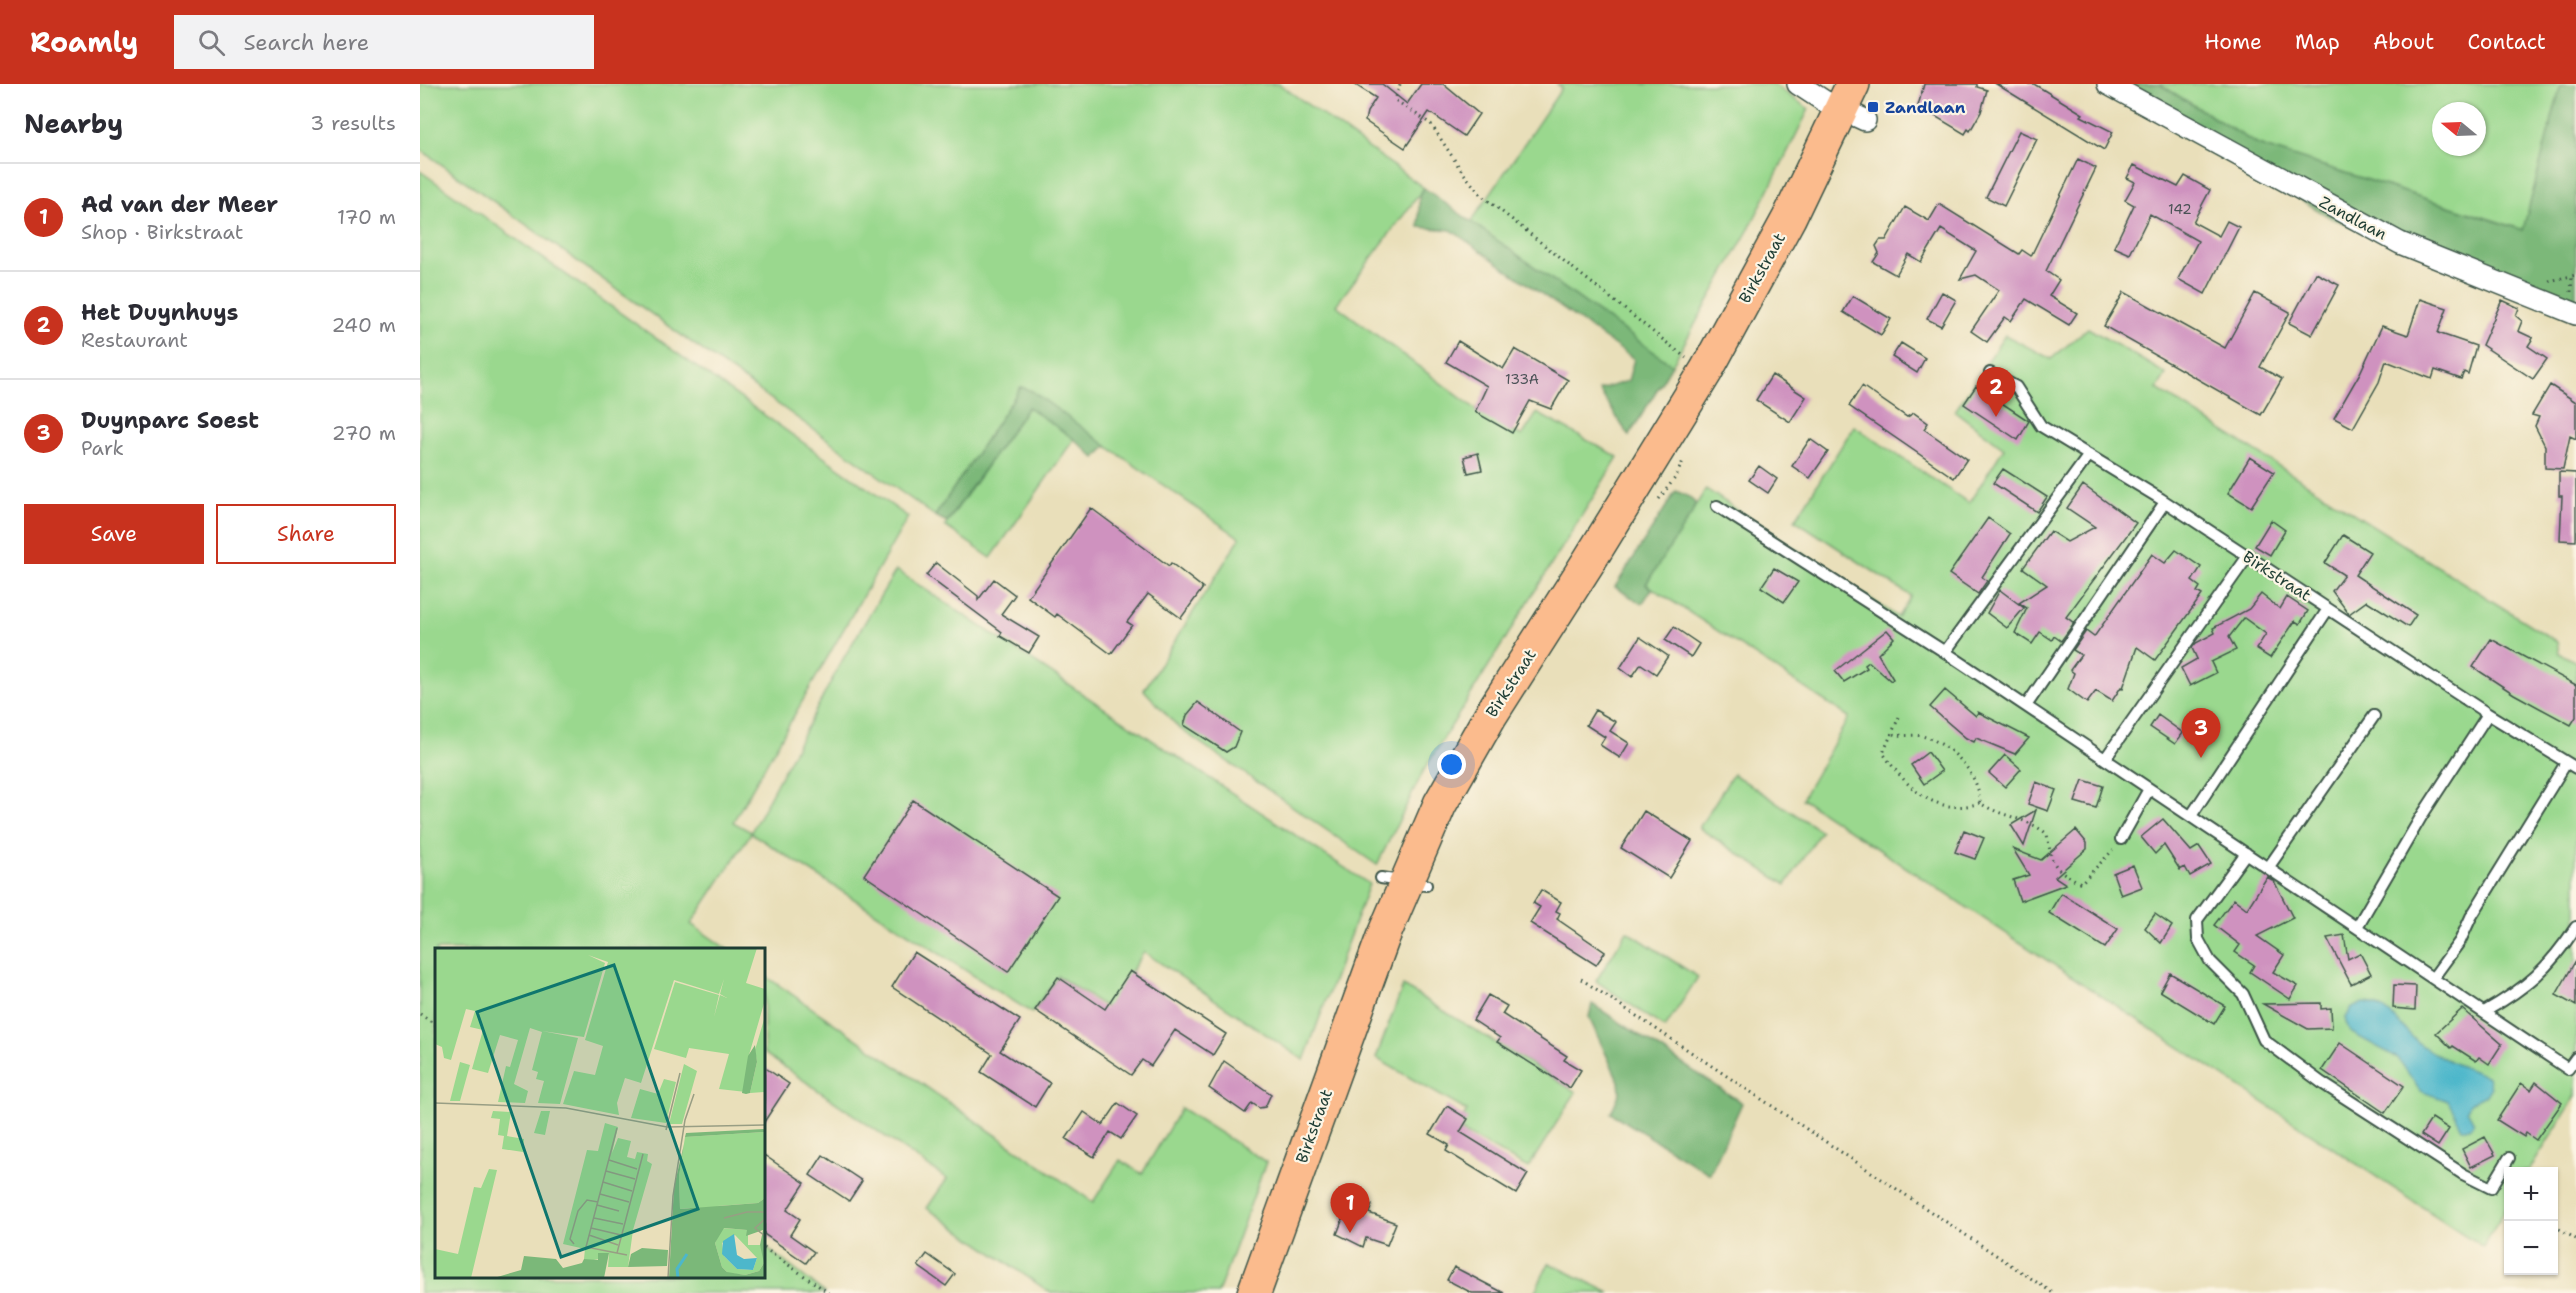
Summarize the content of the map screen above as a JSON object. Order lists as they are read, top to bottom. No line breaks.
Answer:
{"streets":{"main road":["Birkstraat"],"street":["Zandlaan"]},"places":{"transit":["Zandlaan"]},"house_numbers":["142","133A"],"north":"left","page":{"header":"Roamly","search":"Search here","nav":["Home","Map","About","Contact"],"heading":["Nearby","3 results"],"list":[{"mark":"1","name":"Ad van der Meer","note":"Shop · Birkstraat","value":"170 m"},{"mark":"2","name":"Het Duynhuys","note":"Restaurant","value":"240 m"},{"mark":"3","name":"Duynparc Soest","note":"Park","value":"270 m"}],"pins":["2","3","1"],"buttons":["Save","Share"],"map_buttons":["+","−"]}}
